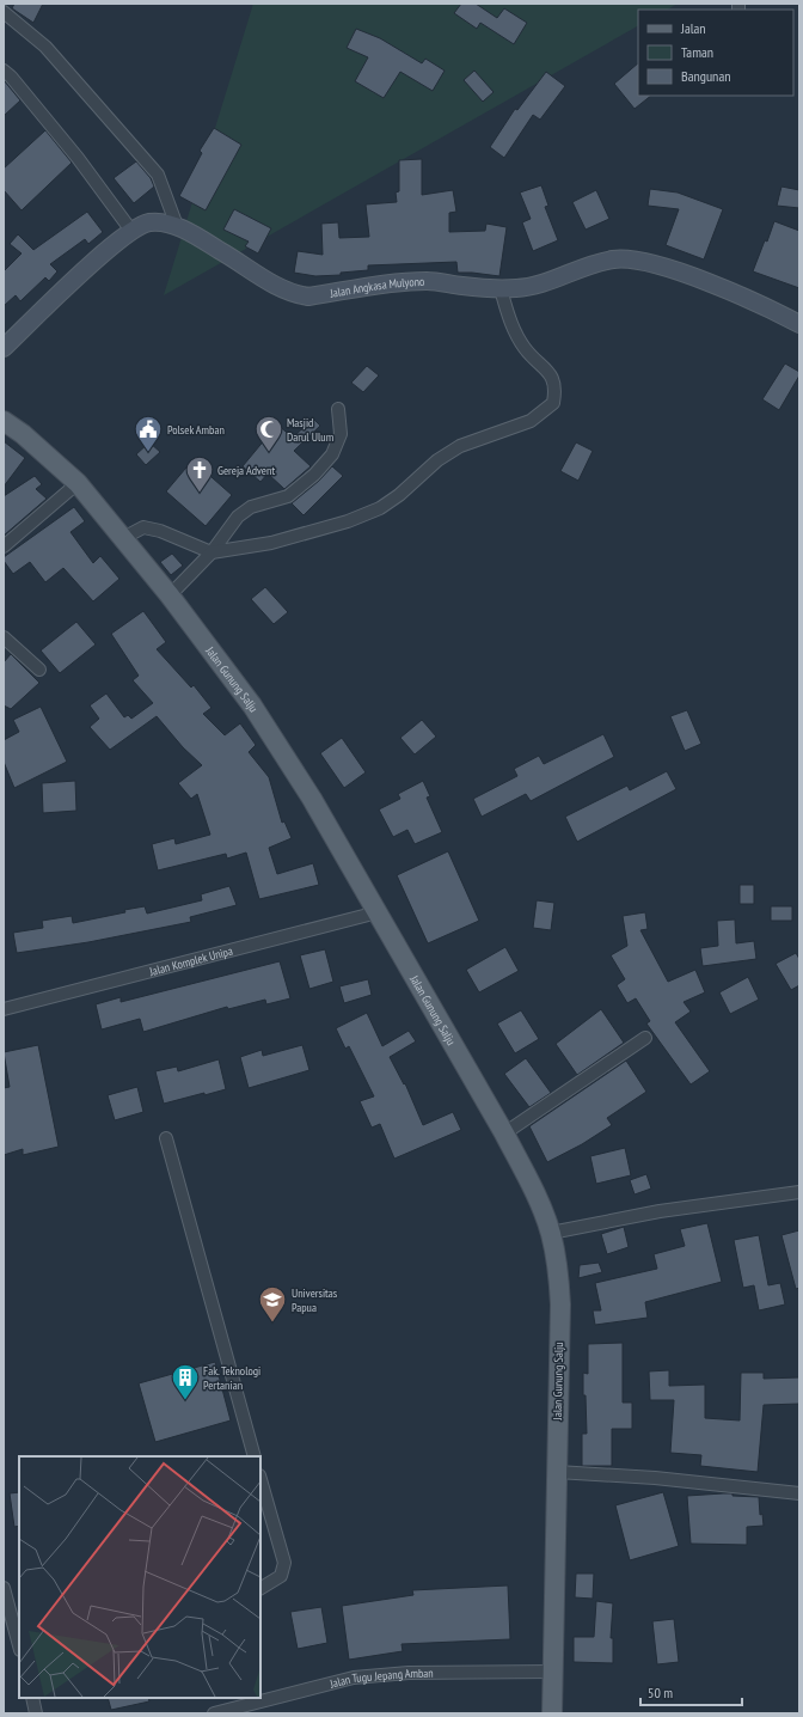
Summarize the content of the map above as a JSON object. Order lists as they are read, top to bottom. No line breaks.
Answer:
{"streets":{"main road":["Jalan Angkasa Mulyono","Jalan Gunung Salju"],"street":["Jalan Komplek Unipa","Jalan Tugu Jepang Amban"]},"crossings":[["Jalan Gunung Salju","Jalan Komplek Unipa"],["Jalan Gunung Salju","Jalan Tugu Jepang Amban"]],"places":{"public building":["Polsek Amban"],"mosque":["Masjid Darul Ulum"],"church":["Gereja Advent"],"school or university":["Universitas Papua"],"building":["Fak. Teknologi Pertanian"]},"legend":["Jalan","Taman","Bangunan"],"scale_bar":"50 m"}
